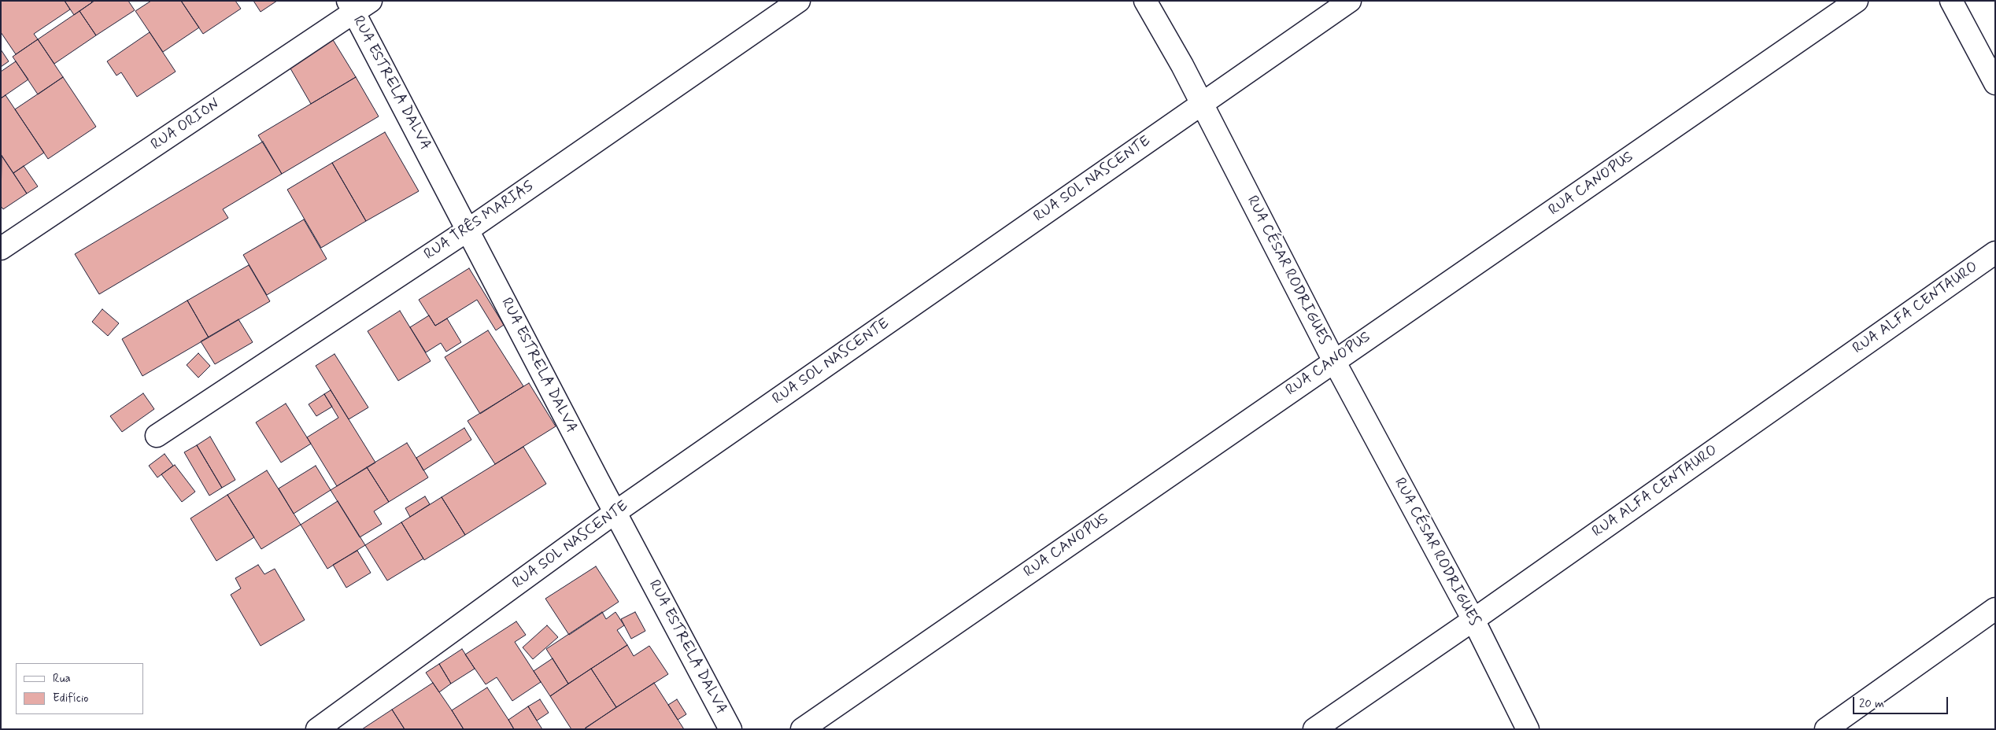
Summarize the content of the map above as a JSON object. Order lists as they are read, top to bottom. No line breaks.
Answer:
{"streets":{"street":["RUA ESTRELA DALVA","RUA ORION","RUA SOL NASCENTE","RUA CANOPUS","RUA TRÊS MARIAS","RUA CÉSAR RODRIGUES","RUA ALFA CENTAURO"]},"crossings":[["RUA ESTRELA DALVA","RUA ORION"],["RUA ESTRELA DALVA","RUA SOL NASCENTE"],["RUA ESTRELA DALVA","RUA TRÊS MARIAS"],["RUA SOL NASCENTE","RUA CÉSAR RODRIGUES"],["RUA CANOPUS","RUA CÉSAR RODRIGUES"],["RUA CÉSAR RODRIGUES","RUA ALFA CENTAURO"]],"legend":["Rua","Edifício"],"scale_bar":"20 m"}
